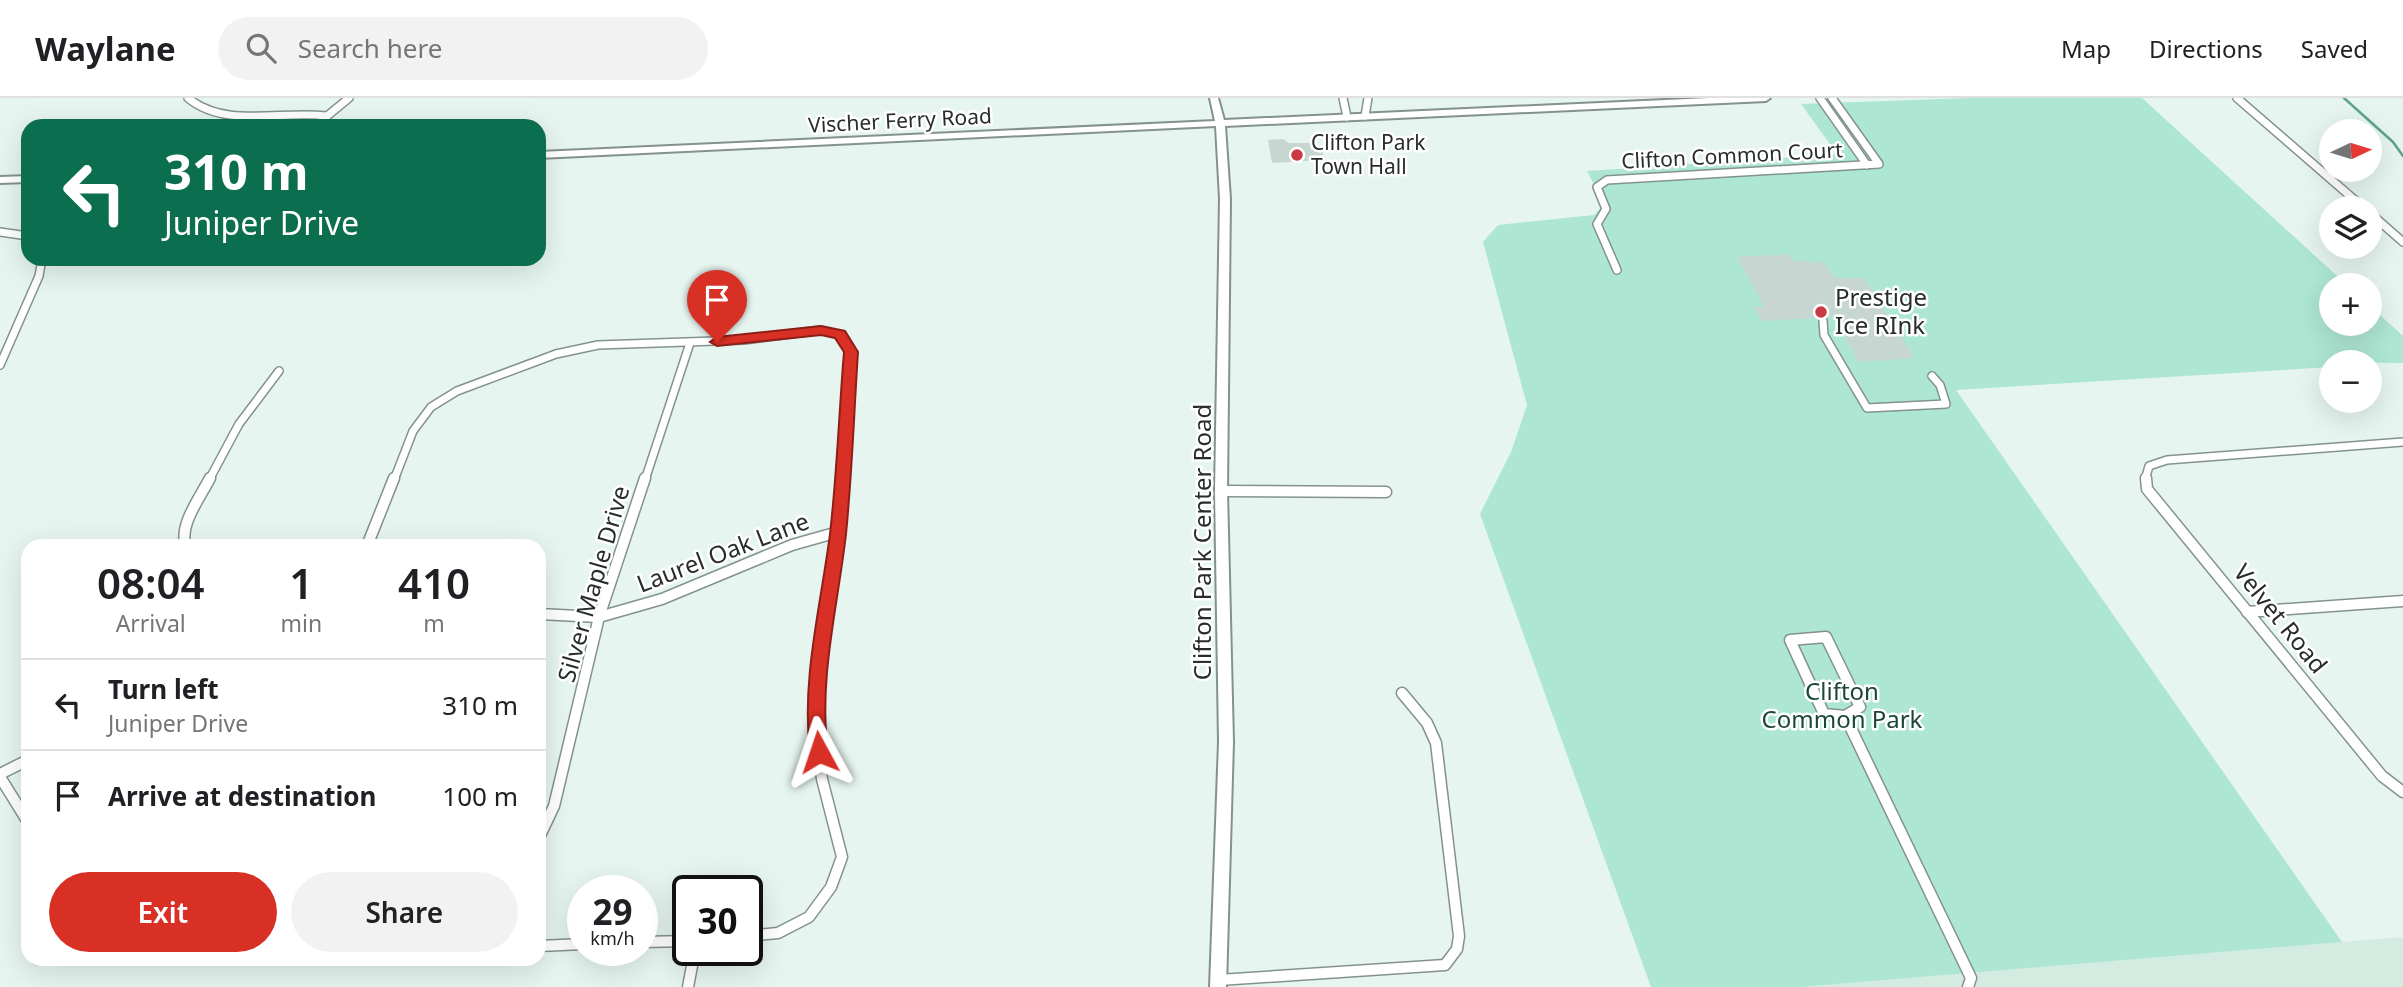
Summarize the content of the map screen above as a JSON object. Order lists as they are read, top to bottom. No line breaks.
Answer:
{"streets":{"street":["Vischer Ferry Road","Clifton Common Court","Clifton Park Center Road","Laurel Oak Lane","Silver Maple Drive","Velvet Road"]},"crossings":[["Vischer Ferry Road","Clifton Park Center Road"],["Laurel Oak Lane","Silver Maple Drive"]],"parks":["Clifton Common Park"],"places":["Clifton Park Town Hall","Prestige Ice RInk"],"north":"right","page":{"header":"Waylane","search":"Search here","nav":["Map","Directions","Saved"],"map_buttons":["+","−"],"turn":["310 m","Juniper Drive"],"eta":["08:04","Arrival","1","min","410","m"],"list":[{"name":"Turn left","note":"Juniper Drive","value":"310 m"},{"name":"Arrive at destination","value":"100 m"}],"buttons":["Exit","Share"],"speed":"29 km/h","limit":"30"}}
